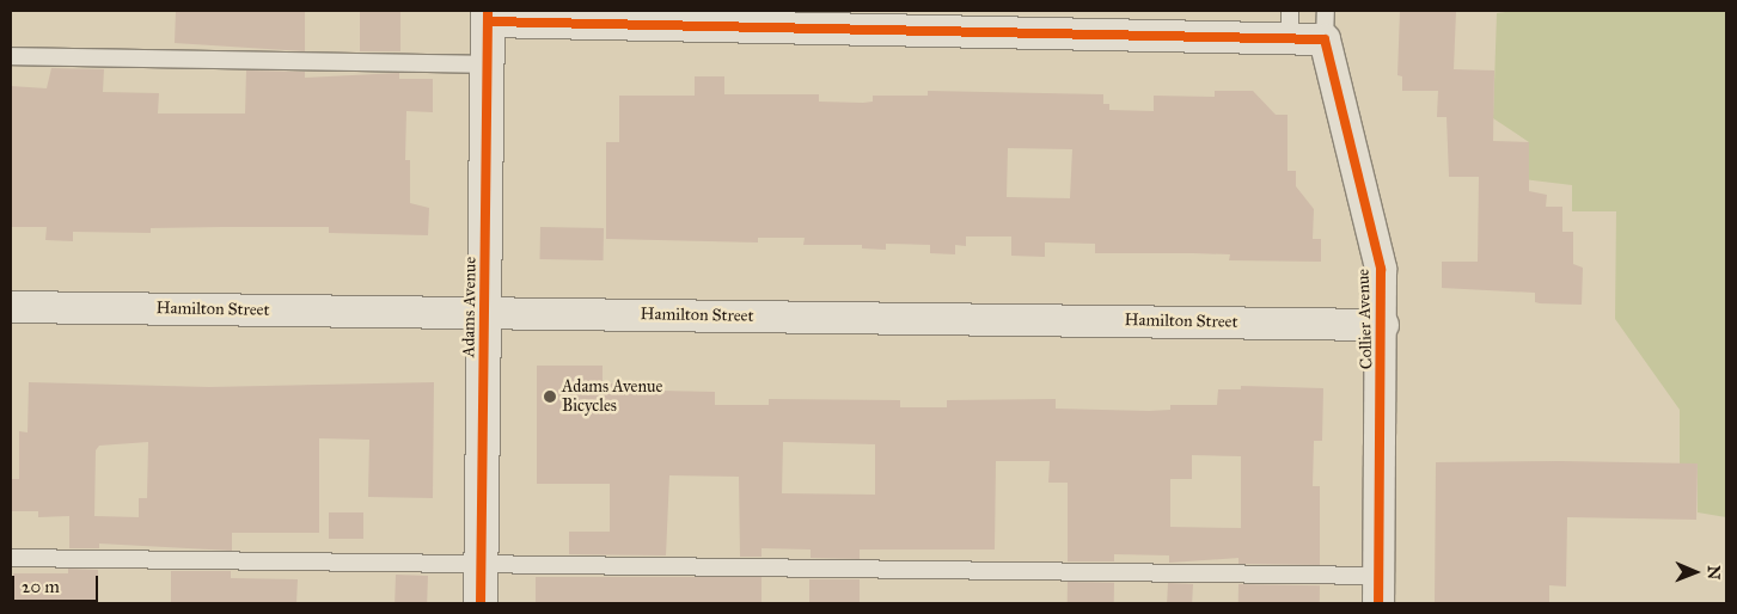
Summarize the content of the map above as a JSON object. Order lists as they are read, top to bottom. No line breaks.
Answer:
{"streets":{"main road":["Adams Avenue"],"street":["Hamilton Street","Collier Avenue"]},"crossings":[["Adams Avenue","Hamilton Street"],["Hamilton Street","Collier Avenue"]],"places":["Adams Avenue Bicycles"],"scale_bar":"20 m","north":"right"}
